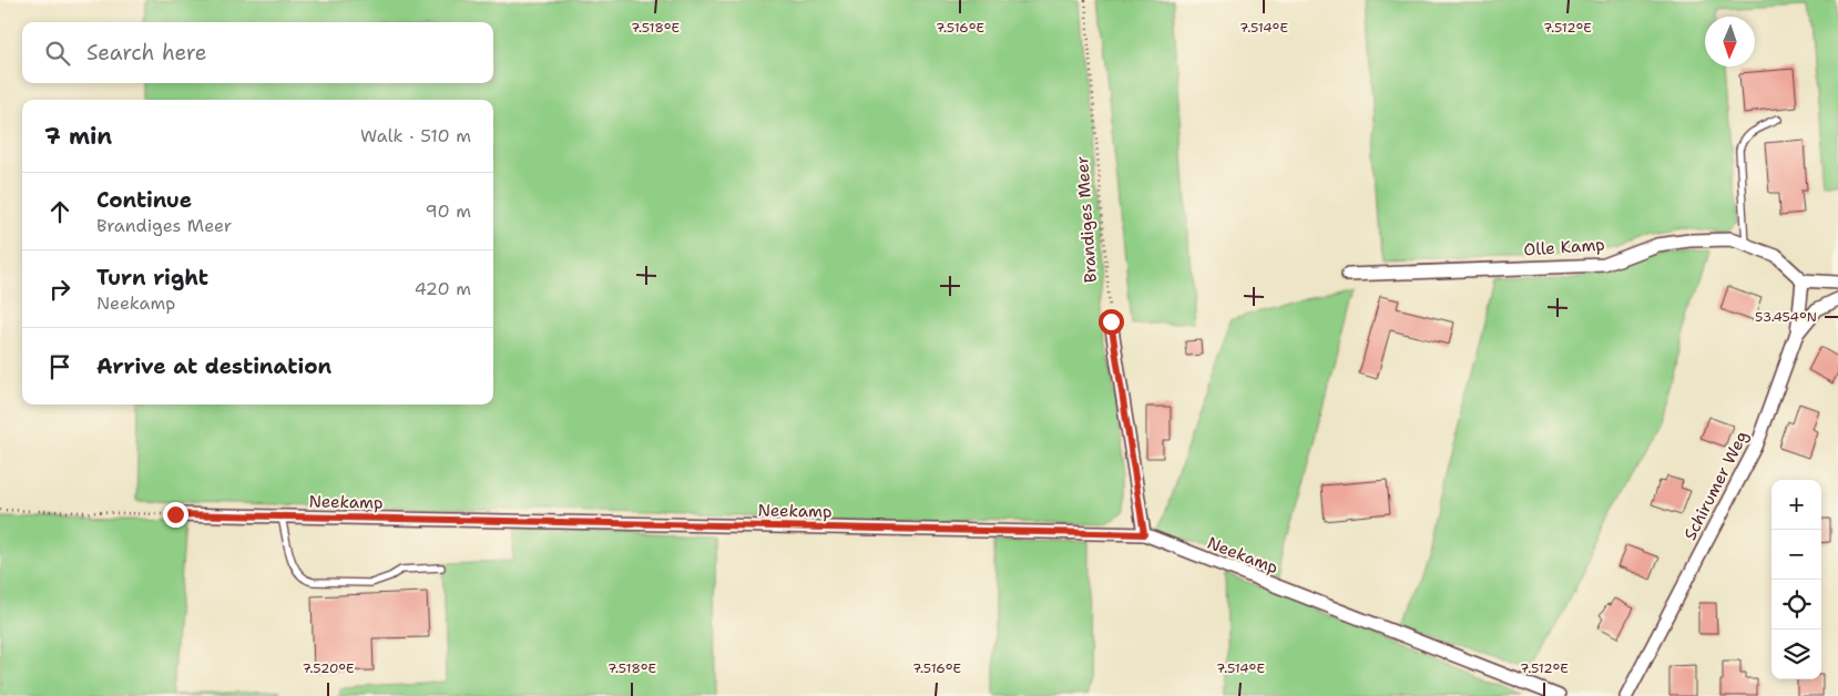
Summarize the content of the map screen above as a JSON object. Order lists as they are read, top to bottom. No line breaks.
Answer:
{"streets":{"street":["Olle Kamp","Schirumer Weg","Neekamp"],"path":["Brandiges Meer"]},"north":"bottom","page":{"search":"Search here","heading":["7 min","Walk · 510 m"],"list":[["Continue","Brandiges Meer","90 m"],["Turn right","Neekamp","420 m"],"Arrive at destination"],"map_buttons":["+","−"]},"coordinates":["7.518°E","7.516°E","7.514°E","7.512°E","53.454°N","7.520°E"]}
